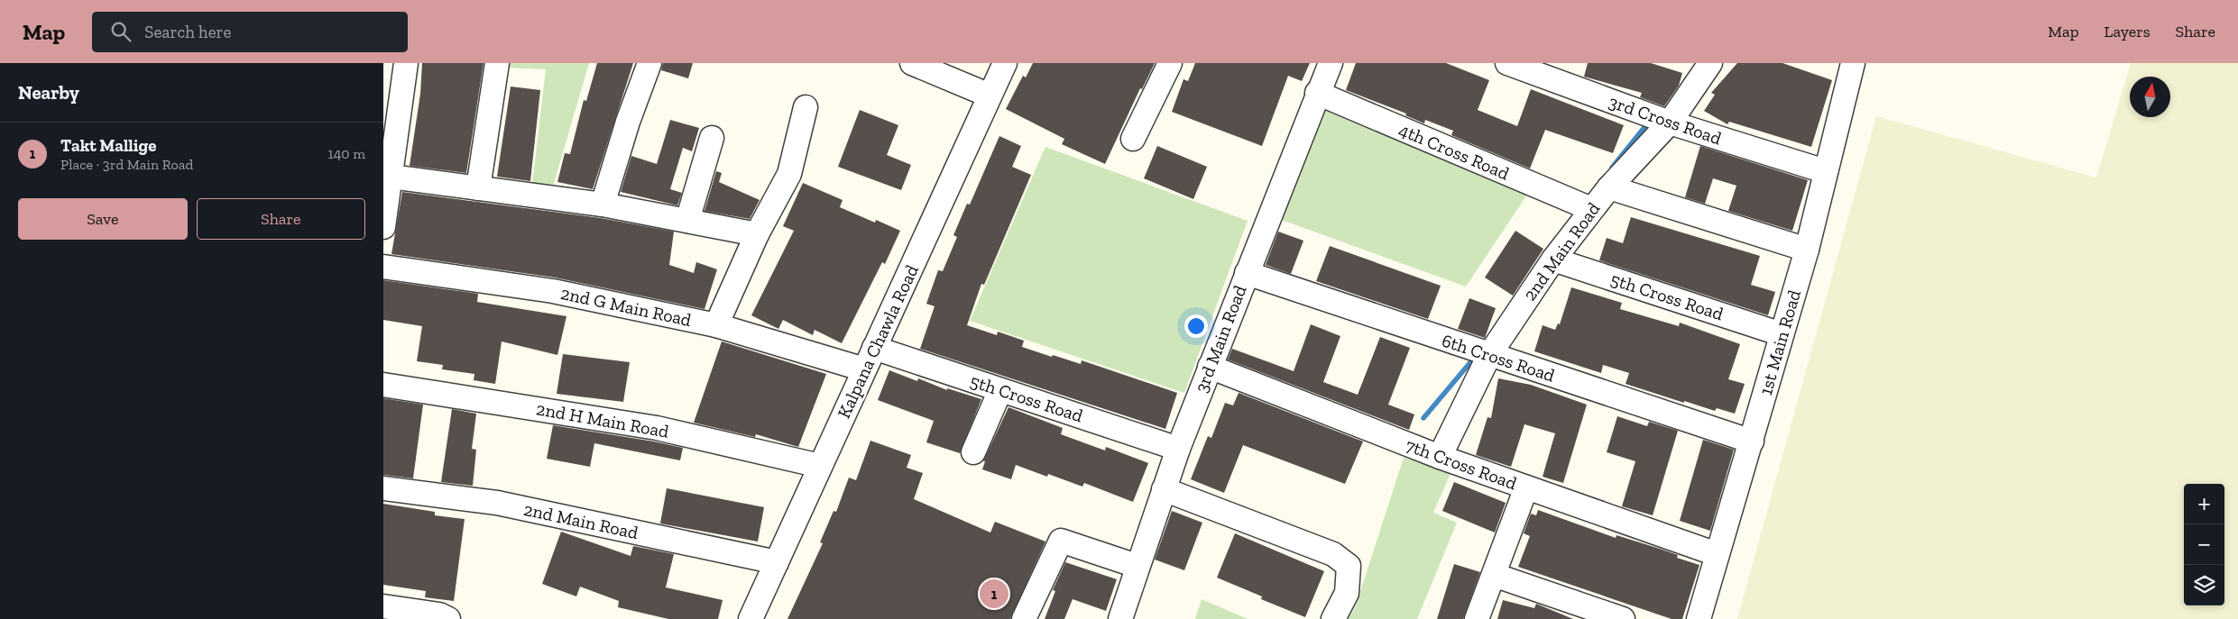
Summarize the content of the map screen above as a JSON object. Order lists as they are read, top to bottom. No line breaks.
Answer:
{"streets":{"street":["3rd Cross Road","4th Cross Road","2nd Main Road","5th Cross Road","2nd G Main Road","3rd Main Road","Kalpana Chawla Road","1st Main Road","6th Cross Road","2nd H Main Road","7th Cross Road"]},"crossings":[["3rd Cross Road","2nd Main Road"],["3rd Cross Road","1st Main Road"],["4th Cross Road","2nd Main Road"],["4th Cross Road","3rd Main Road"],["2nd Main Road","5th Cross Road"],["2nd Main Road","Kalpana Chawla Road"],["2nd Main Road","6th Cross Road"],["2nd Main Road","7th Cross Road"],["5th Cross Road","3rd Main Road"],["5th Cross Road","Kalpana Chawla Road"],["5th Cross Road","1st Main Road"],["2nd G Main Road","Kalpana Chawla Road"],["3rd Main Road","6th Cross Road"],["3rd Main Road","7th Cross Road"],["Kalpana Chawla Road","2nd H Main Road"],["1st Main Road","6th Cross Road"],["1st Main Road","7th Cross Road"]],"north":"top","page":{"header":"Map","search":"Search here","nav":["Map","Layers","Share"],"heading":"Nearby","list":[{"mark":"1","name":"Takt Mallige","note":"Place · 3rd Main Road","value":"140 m"}],"buttons":["Save","Share"],"map_buttons":["+","−"],"pins":"1"}}
